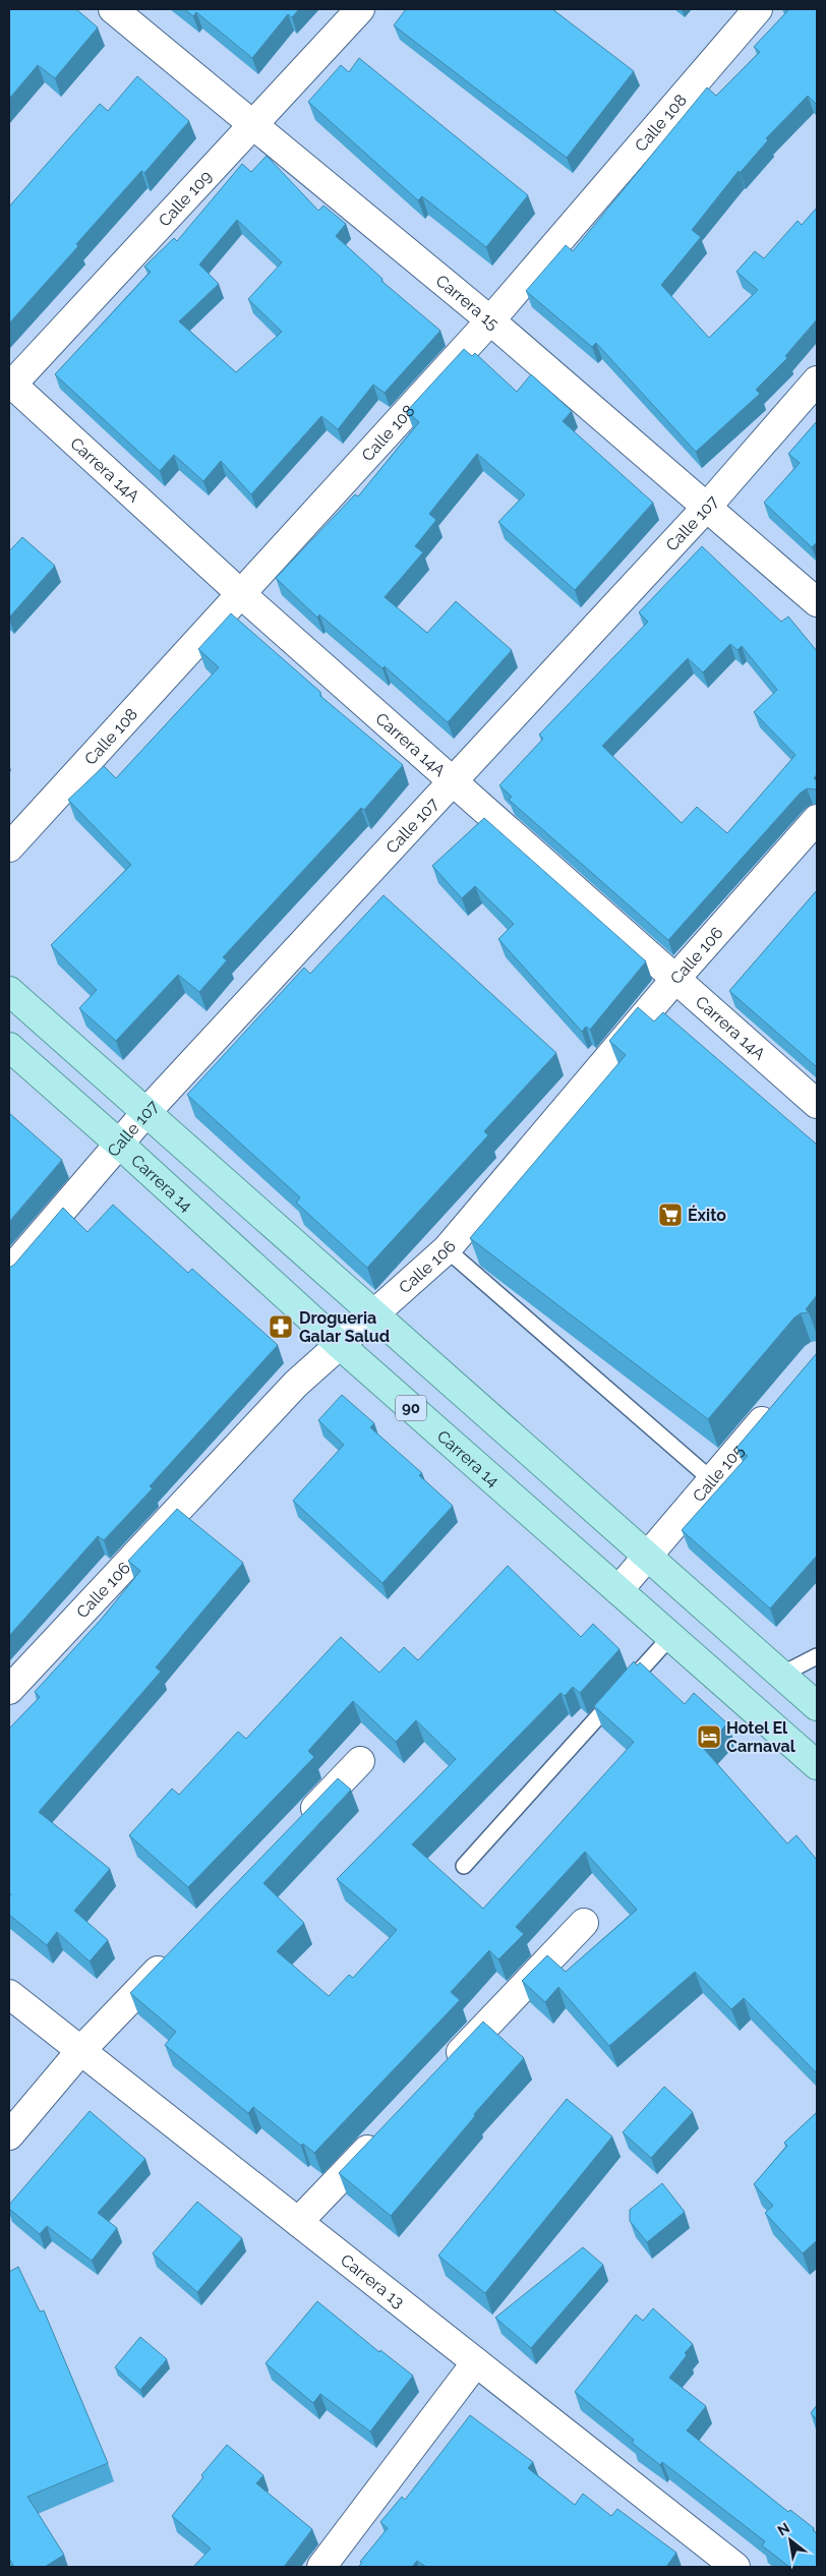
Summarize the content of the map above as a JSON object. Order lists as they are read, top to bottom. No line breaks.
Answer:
{"streets":{"main road":["Carrera 14","90"],"street":["Calle 108","Calle 109","Carrera 15","Carrera 14A","Calle 107","Calle 106","Calle 105","Carrera 13"]},"crossings":[["Calle 108","Carrera 15"],["Calle 108","Carrera 14A"],["Calle 109","Carrera 15"],["Calle 109","Carrera 14A"],["Carrera 15","Calle 107"],["Carrera 14A","Calle 107"],["Carrera 14A","Calle 106"],["Calle 107","Carrera 14"],["Calle 106","Carrera 14"],["Carrera 14","Calle 105"]],"places":{"supermarket":["Éxito"],"pharmacy":["Drogueria Galar Salud"],"hotel":["Hotel El Carnaval"]},"north":"top left"}
